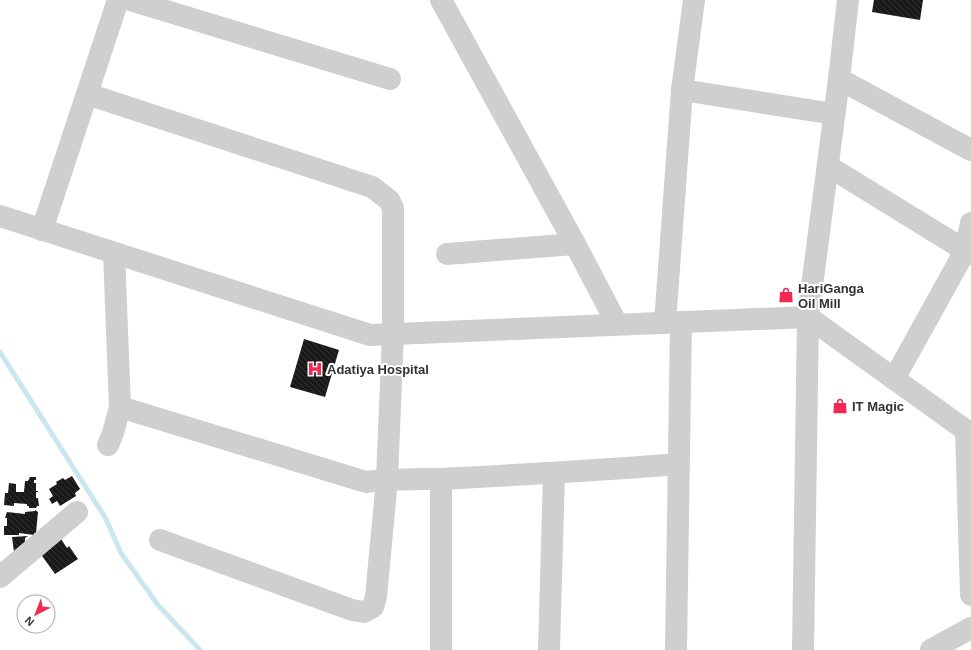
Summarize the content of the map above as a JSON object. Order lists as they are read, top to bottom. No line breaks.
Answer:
{"places":{"shop":["HariGanga Oil Mill","IT Magic"],"hospital":["Adatiya Hospital"]},"north":"bottom left"}
